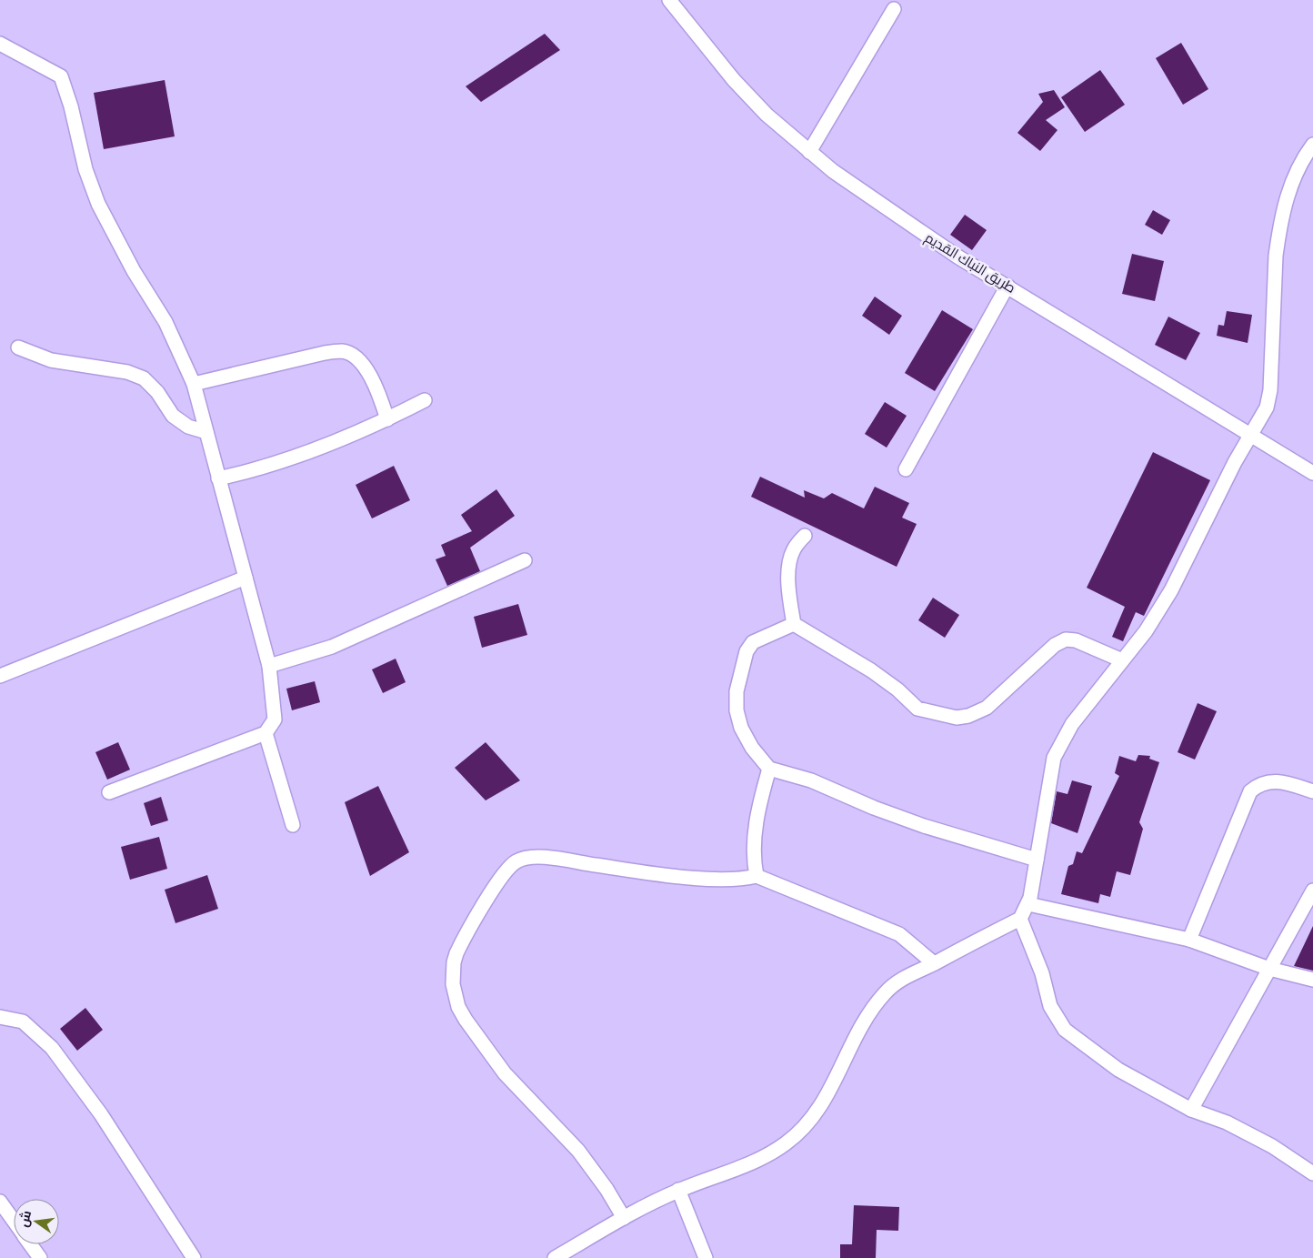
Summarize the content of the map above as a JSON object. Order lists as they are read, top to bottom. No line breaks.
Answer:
{"streets":{"street":["طريق النباك القديم"]},"north":"left"}
